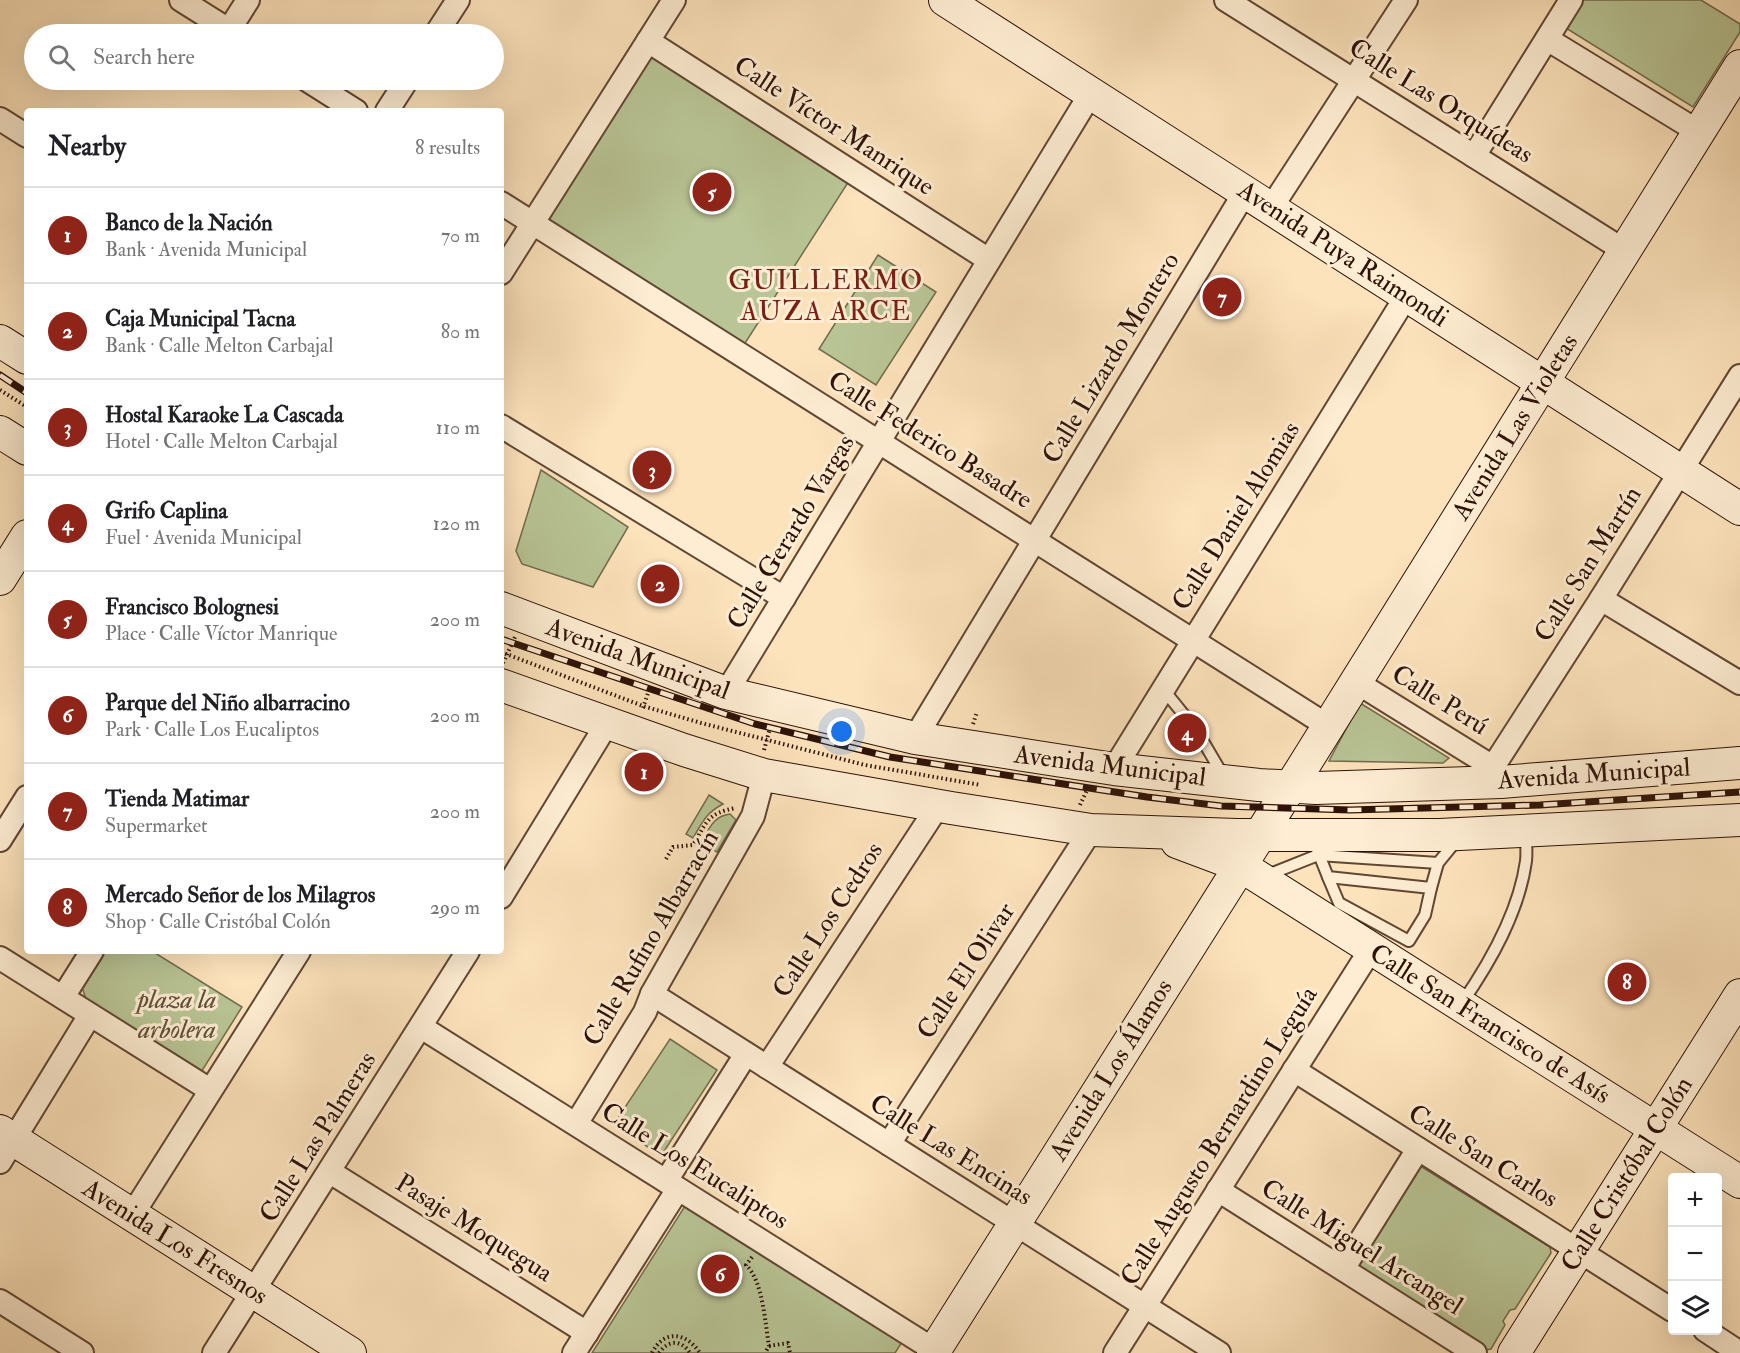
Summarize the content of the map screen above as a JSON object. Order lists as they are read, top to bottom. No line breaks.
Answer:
{"streets":{"street":["Calle Las Orquídeas","Calle Víctor Manrique","Avenida Puya Raimondi","Calle Lizardo Montero","Avenida Las Violetas","Calle Federico Basadre","Calle Daniel Alomias","Calle Gerardo Vargas","Calle San Martín","Avenida Municipal","Calle Perú","Calle Los Cedros","Calle Rufino Albarracín","Calle El Olivar","Calle San Francisco de Asís","Avenida Los Álamos","Calle Augusto Bernardino Leguía","Calle Las Palmeras","Calle Las Encinas","Calle San Carlos","Calle Los Eucaliptos","Calle Cristóbal Colón","Pasaje Moquegua","Avenida Los Fresnos","Calle Miguel Arcangel"]},"crossings":[["Calle Las Orquídeas","Avenida Las Violetas"],["Calle Víctor Manrique","Calle Gerardo Vargas"],["Avenida Puya Raimondi","Calle Lizardo Montero"],["Avenida Puya Raimondi","Avenida Las Violetas"],["Avenida Puya Raimondi","Calle Daniel Alomias"],["Avenida Puya Raimondi","Calle Gerardo Vargas"],["Avenida Puya Raimondi","Calle San Martín"],["Calle Lizardo Montero","Calle Federico Basadre"],["Calle Lizardo Montero","Avenida Municipal"],["Avenida Las Violetas","Calle Federico Basadre"],["Avenida Las Violetas","Avenida Municipal"],["Avenida Las Violetas","Calle Perú"],["Avenida Las Violetas","Avenida Los Álamos"],["Calle Federico Basadre","Calle Daniel Alomias"],["Calle Federico Basadre","Calle Gerardo Vargas"],["Calle Daniel Alomias","Avenida Municipal"],["Calle Gerardo Vargas","Avenida Municipal"],["Calle San Martín","Avenida Municipal"],["Calle San Martín","Calle Perú"],["Avenida Municipal","Calle Perú"],["Avenida Municipal","Calle Los Cedros"],["Avenida Municipal","Calle Rufino Albarracín"],["Avenida Municipal","Calle El Olivar"],["Avenida Municipal","Calle San Francisco de Asís"],["Avenida Municipal","Avenida Los Álamos"],["Calle Los Cedros","Calle Las Encinas"],["Calle Rufino Albarracín","Calle Las Encinas"],["Calle Rufino Albarracín","Calle Los Eucaliptos"],["Calle El Olivar","Calle Las Encinas"],["Calle San Francisco de Asís","Avenida Los Álamos"],["Calle San Francisco de Asís","Calle Augusto Bernardino Leguía"],["Calle San Francisco de Asís","Calle Cristóbal Colón"],["Avenida Los Álamos","Calle Las Encinas"],["Avenida Los Álamos","Calle Los Eucaliptos"],["Calle Augusto Bernardino Leguía","Calle Las Encinas"],["Calle Augusto Bernardino Leguía","Calle San Carlos"],["Calle Augusto Bernardino Leguía","Calle Miguel Arcangel"],["Calle Las Palmeras","Calle Los Eucaliptos"],["Calle Las Palmeras","Pasaje Moquegua"],["Calle Las Palmeras","Avenida Los Fresnos"],["Calle San Carlos","Calle Cristóbal Colón"]],"districts":["GUILLERMO AUZA ARCE"],"parks":["plaza la arbolera"],"page":{"search":"Search here","heading":["Nearby","8 results"],"pins":["5","7","3","2","4","1","8","6"],"list":[{"mark":"1","name":"Banco de la Nación","note":"Bank · Avenida Municipal","value":"70 m"},{"mark":"2","name":"Caja Municipal Tacna","note":"Bank · Calle Melton Carbajal","value":"80 m"},{"mark":"3","name":"Hostal Karaoke La Cascada","note":"Hotel · Calle Melton Carbajal","value":"110 m"},{"mark":"4","name":"Grifo Caplina","note":"Fuel · Avenida Municipal","value":"120 m"},{"mark":"5","name":"Francisco Bolognesi","note":"Place · Calle Víctor Manrique","value":"200 m"},{"mark":"6","name":"Parque del Niño albarracino","note":"Park · Calle Los Eucaliptos","value":"200 m"},{"mark":"7","name":"Tienda Matimar","note":"Supermarket","value":"200 m"},{"mark":"8","name":"Mercado Señor de los Milagros","note":"Shop · Calle Cristóbal Colón","value":"290 m"}],"map_buttons":["+","−"]}}
